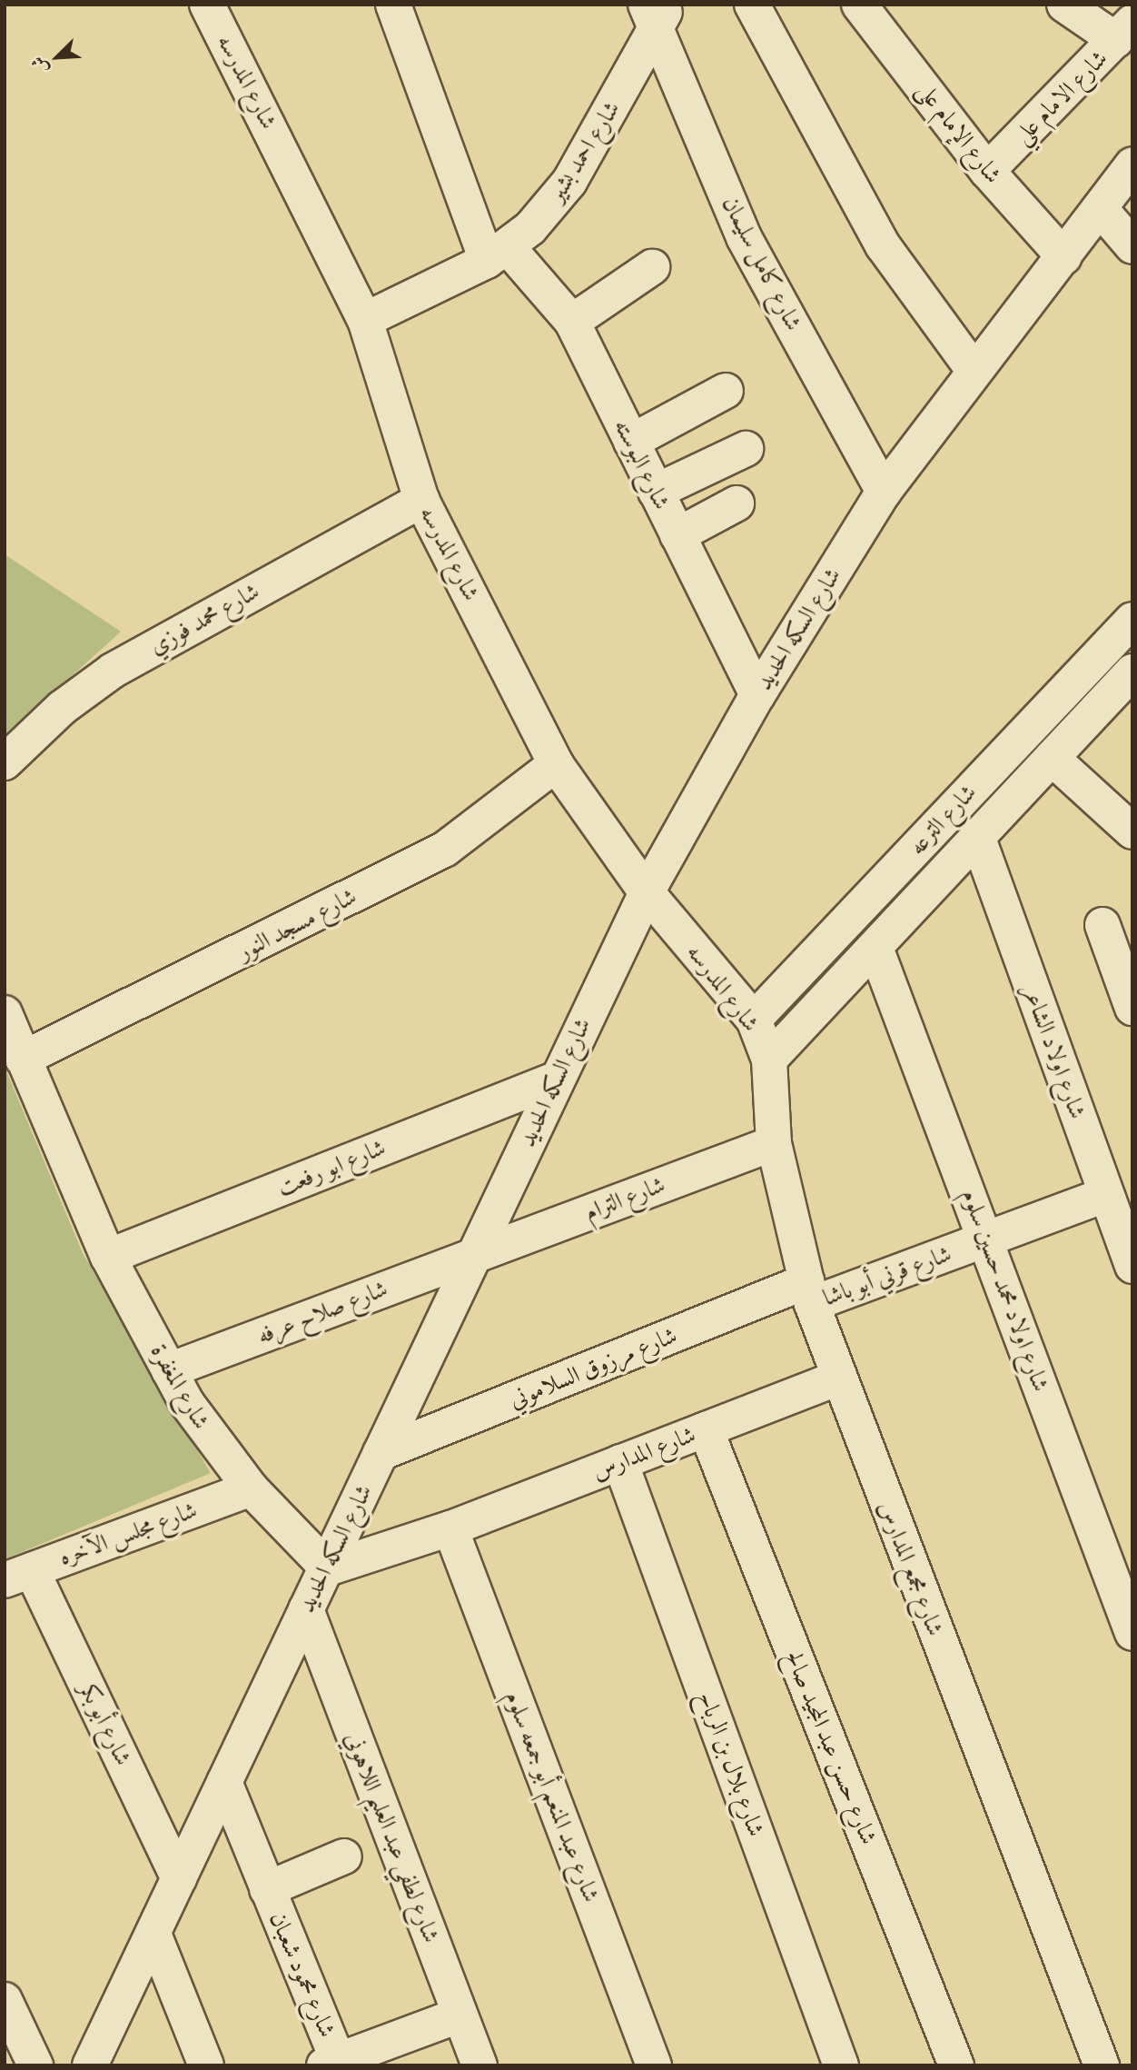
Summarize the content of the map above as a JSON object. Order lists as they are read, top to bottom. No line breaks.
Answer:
{"streets":{"street":["شارع المدرسه","شارع الامام علي","شارع الإمام على","شارع احمد بشير","شارع كامل سليمان","شارع البوسته","شارع محمد فوزي","شارع السكه الحديد","شارع الترعه","شارع مسجد النور","شارع اولاد الشاعر","شارع ابو رفعت","شارع الترام","شارع قرني أبو باشا","شارع اولاد محمد حسين سلوم","شارع صلاح عرفه","شارع مرزوق السلاموني","شارع المغفرة","شارع المدارس","شارع مجلس الآخره","شارع مجمع المدارس","شارع أبو بكر","شارع حسن عبد المجيد صالح","شارع بلال بن الرباح","شارع عبد المنعم أبو جمعه سلوم","شارع لطفي عبد العليم اللاهوني","شارع محمود شعبان"]},"crossings":[["شارع المدرسه","شارع احمد بشير"],["شارع المدرسه","شارع محمد فوزي"],["شارع المدرسه","شارع السكه الحديد"],["شارع المدرسه","شارع الترعه"],["شارع المدرسه","شارع مسجد النور"],["شارع المدرسه","شارع مجمع المدارس"],["شارع الامام علي","شارع الإمام على"],["شارع الإمام على","شارع السكه الحديد"],["شارع احمد بشير","شارع كامل سليمان"],["شارع احمد بشير","شارع البوسته"],["شارع كامل سليمان","شارع السكه الحديد"],["شارع البوسته","شارع السكه الحديد"],["شارع السكه الحديد","شارع ابو رفعت"],["شارع السكه الحديد","شارع الترام"],["شارع السكه الحديد","شارع صلاح عرفه"],["شارع السكه الحديد","شارع مرزوق السلاموني"],["شارع السكه الحديد","شارع المغفرة"],["شارع السكه الحديد","شارع أبو بكر"],["شارع السكه الحديد","شارع لطفي عبد العليم اللاهوني"],["شارع السكه الحديد","شارع محمود شعبان"],["شارع الترعه","شارع اولاد الشاعر"],["شارع الترعه","شارع اولاد محمد حسين سلوم"],["شارع الترعه","شارع مجمع المدارس"],["شارع مسجد النور","شارع المغفرة"],["شارع اولاد الشاعر","شارع قرني أبو باشا"],["شارع ابو رفعت","شارع المغفرة"],["شارع الترام","شارع صلاح عرفه"],["شارع الترام","شارع مجمع المدارس"],["شارع قرني أبو باشا","شارع اولاد محمد حسين سلوم"],["شارع قرني أبو باشا","شارع مرزوق السلاموني"],["شارع قرني أبو باشا","شارع مجمع المدارس"],["شارع صلاح عرفه","شارع المغفرة"],["شارع مرزوق السلاموني","شارع مجمع المدارس"],["شارع المغفرة","شارع مجلس الآخره"],["شارع المدارس","شارع مجمع المدارس"],["شارع المدارس","شارع حسن عبد المجيد صالح"],["شارع المدارس","شارع بلال بن الرباح"],["شارع المدارس","شارع عبد المنعم أبو جمعه سلوم"],["شارع مجلس الآخره","شارع أبو بكر"]],"north":"bottom left"}
